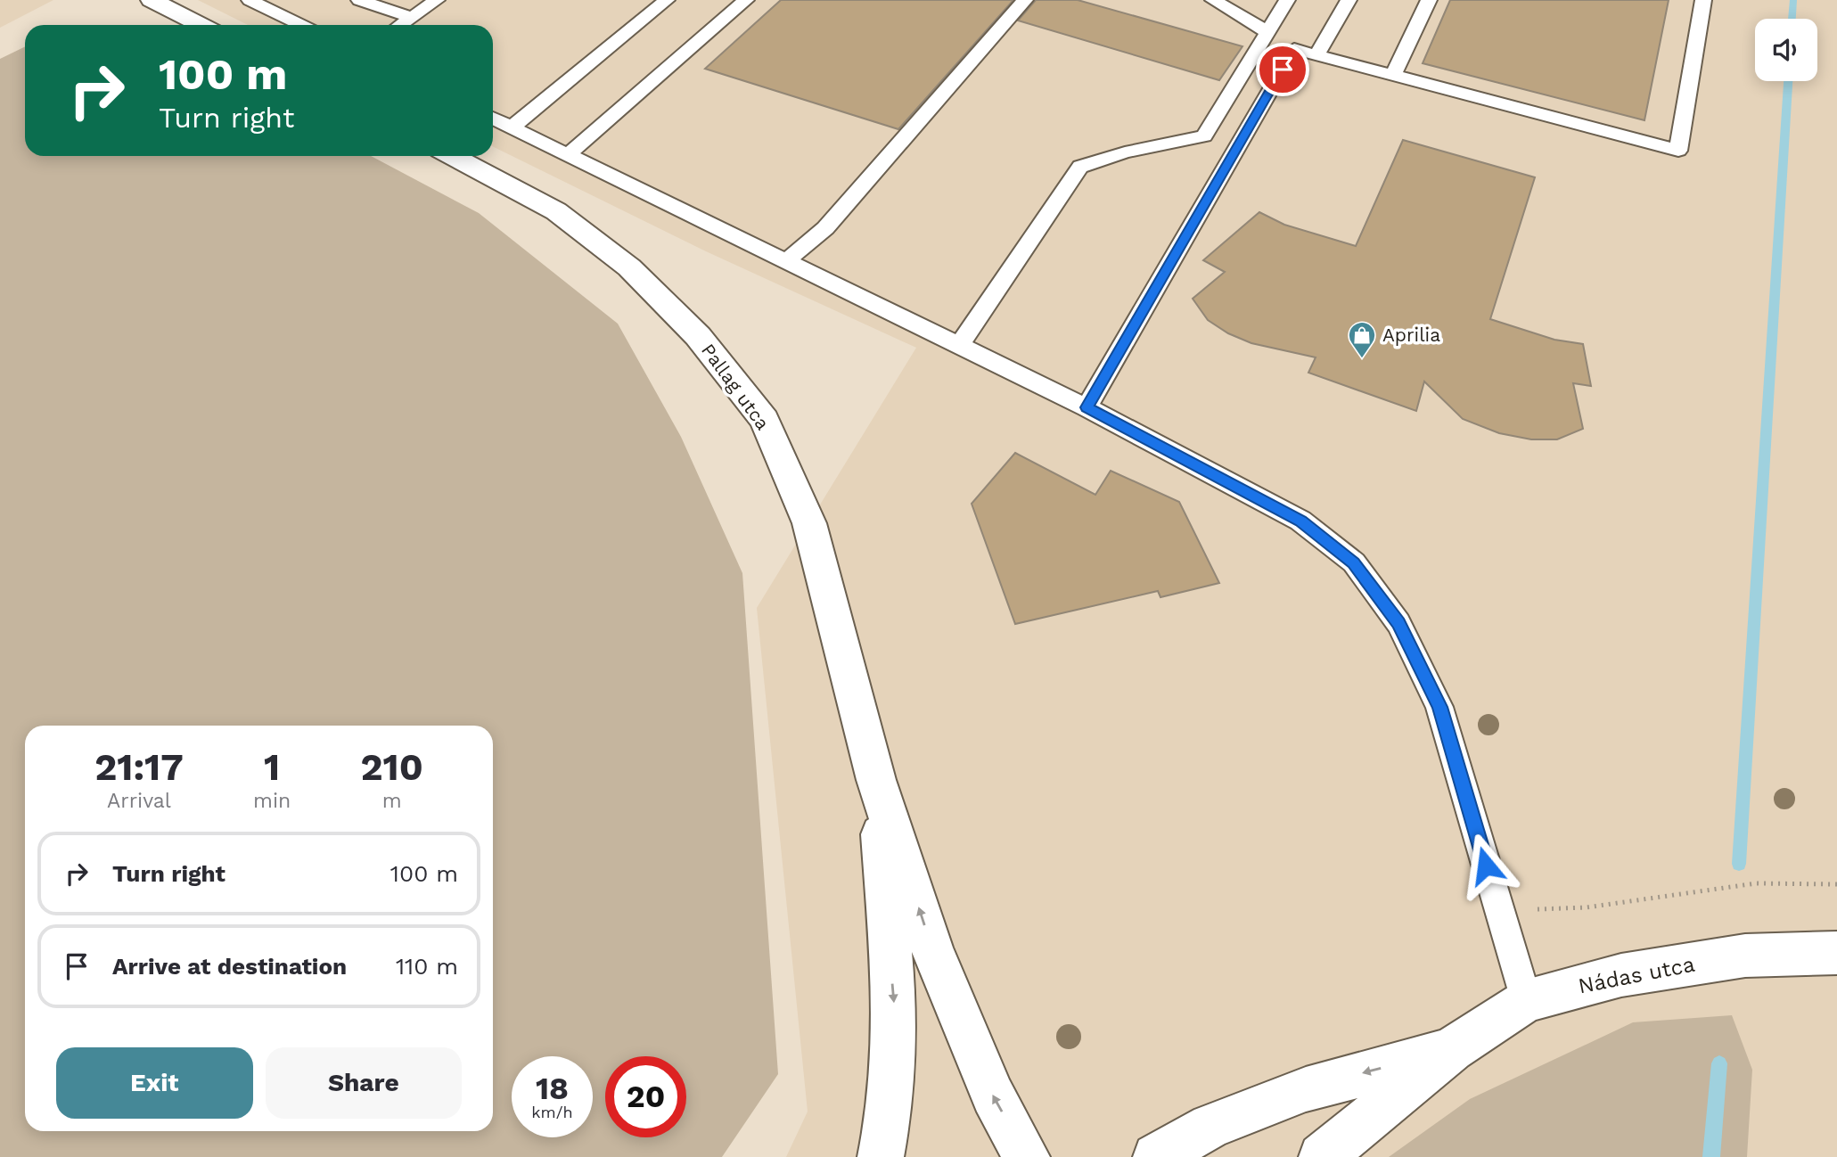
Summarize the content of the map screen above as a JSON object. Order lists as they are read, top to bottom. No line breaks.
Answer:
{"streets":{"street":["Pallag utca","Nádas utca"]},"places":{"shop":["Aprilia"]},"page":{"turn":["100 m","Turn right"],"eta":["21:17","Arrival","1","min","210","m"],"list":[{"name":"Turn right","value":"100 m"},{"name":"Arrive at destination","value":"110 m"}],"buttons":["Exit","Share"],"speed":"18 km/h","limit":"20"}}
